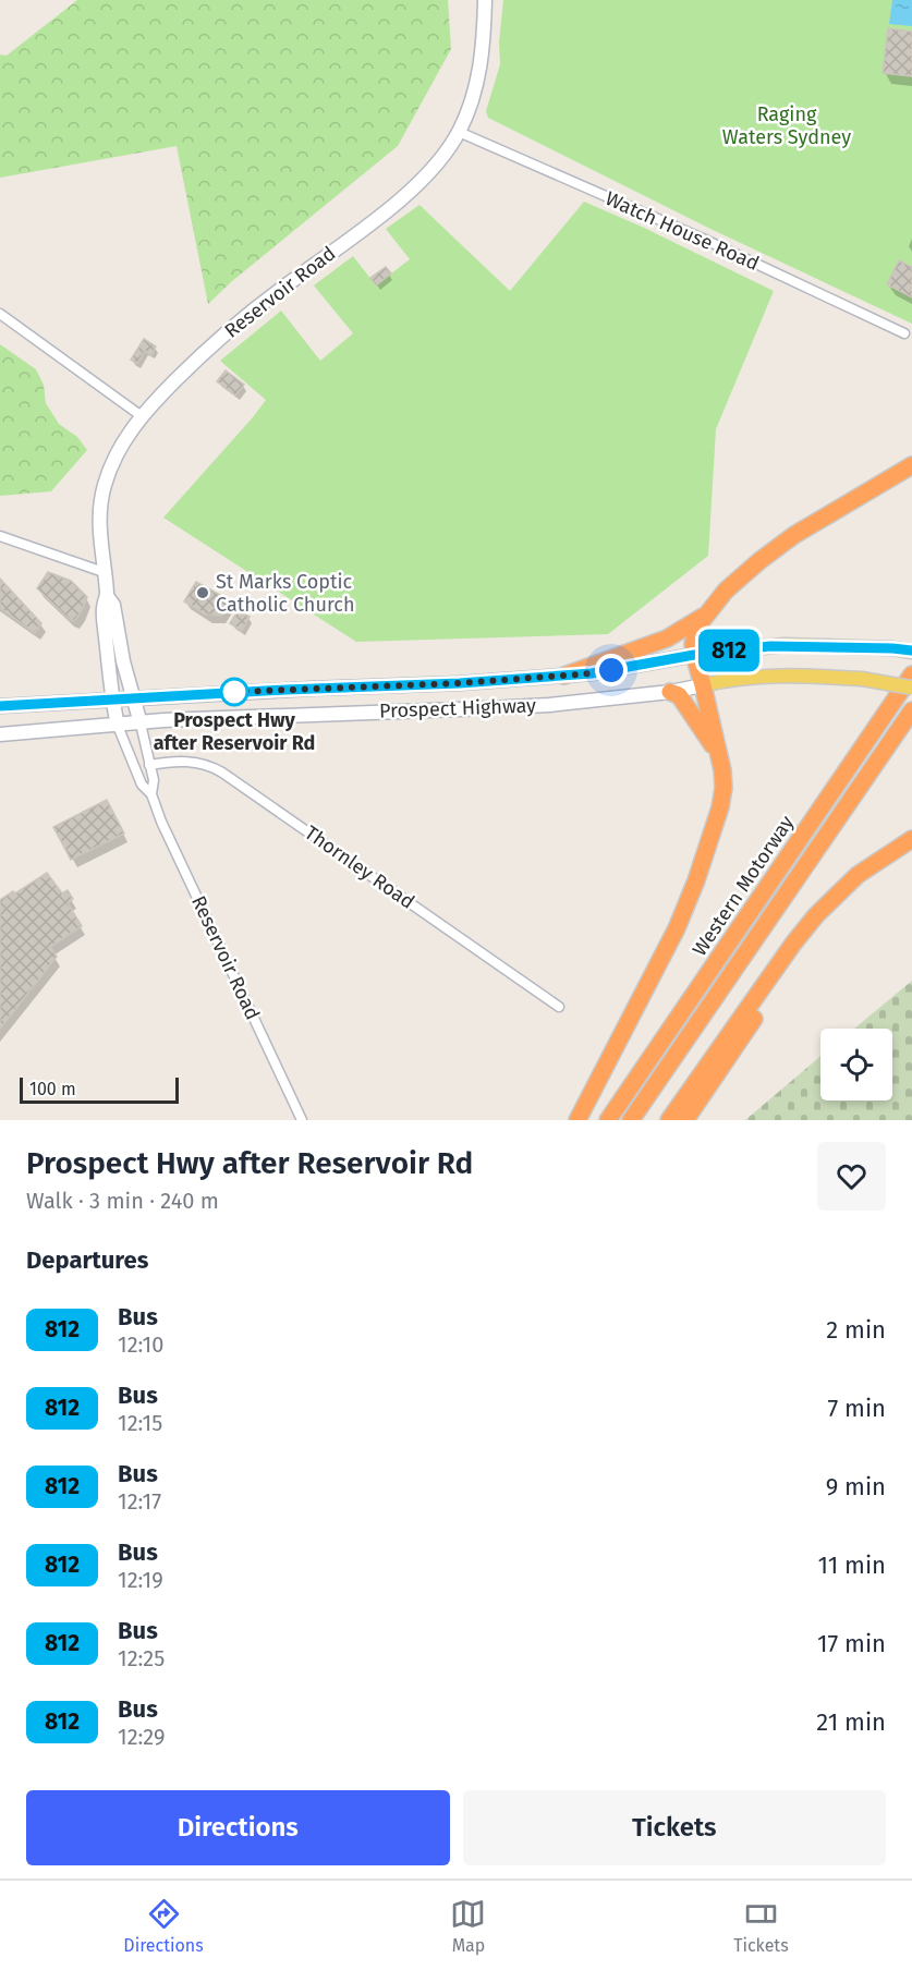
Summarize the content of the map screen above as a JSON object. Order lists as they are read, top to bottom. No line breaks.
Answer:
{"streets":{"highway":["Western Motorway"],"main road":["Reservoir Road","Prospect Highway"],"street":["Watch House Road","Thornley Road"]},"crossings":[["Watch House Road","Reservoir Road"],["Reservoir Road","Prospect Highway"],["Reservoir Road","Thornley Road"]],"parks":["Raging Waters Sydney"],"places":["St Marks Coptic Catholic Church","Prospect Hwy after Reservoir Rd"],"lines":["bus line 812"],"scale_bar":"100 m","page":{"on_map":"812","scale":"100 m","heading":[["Prospect Hwy after Reservoir Rd","Walk · 3 min · 240 m"],"Departures"],"list":[{"mark":"812","name":"Bus","note":"12:10","value":"2 min"},{"mark":"812","name":"Bus","note":"12:15","value":"7 min"},{"mark":"812","name":"Bus","note":"12:17","value":"9 min"},{"mark":"812","name":"Bus","note":"12:19","value":"11 min"},{"mark":"812","name":"Bus","note":"12:25","value":"17 min"},{"mark":"812","name":"Bus","note":"12:29","value":"21 min"}],"buttons":["Directions","Tickets"],"tabs":["Directions","Map","Tickets"]}}
